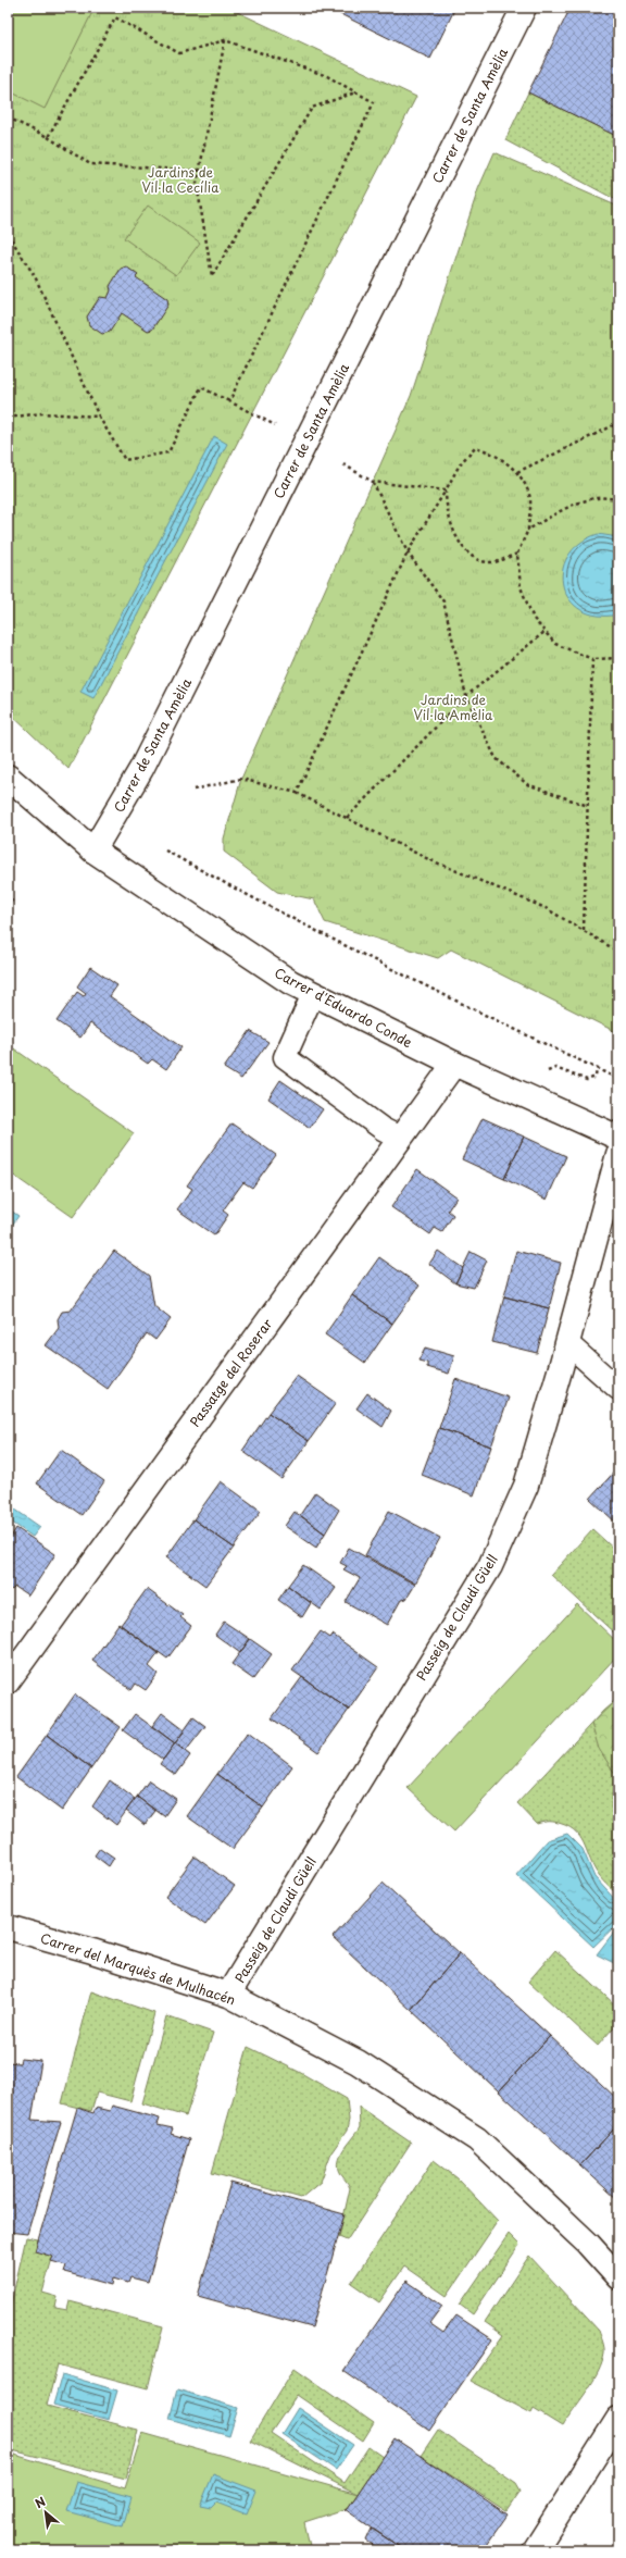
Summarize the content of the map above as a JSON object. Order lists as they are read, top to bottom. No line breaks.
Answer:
{"streets":{"street":["Carrer de Santa Amèlia","Carrer d'Eduardo Conde","Passatge del Roserar","Passeig de Claudi Güell","Carrer del Marquès de Mulhacén"]},"crossings":[["Carrer de Santa Amèlia","Carrer d'Eduardo Conde"],["Carrer d'Eduardo Conde","Passatge del Roserar"],["Passeig de Claudi Güell","Carrer del Marquès de Mulhacén"]],"parks":["Jardins de Vil·la Cecília","Jardins de Vil·la Amèlia"],"north":"top left"}
